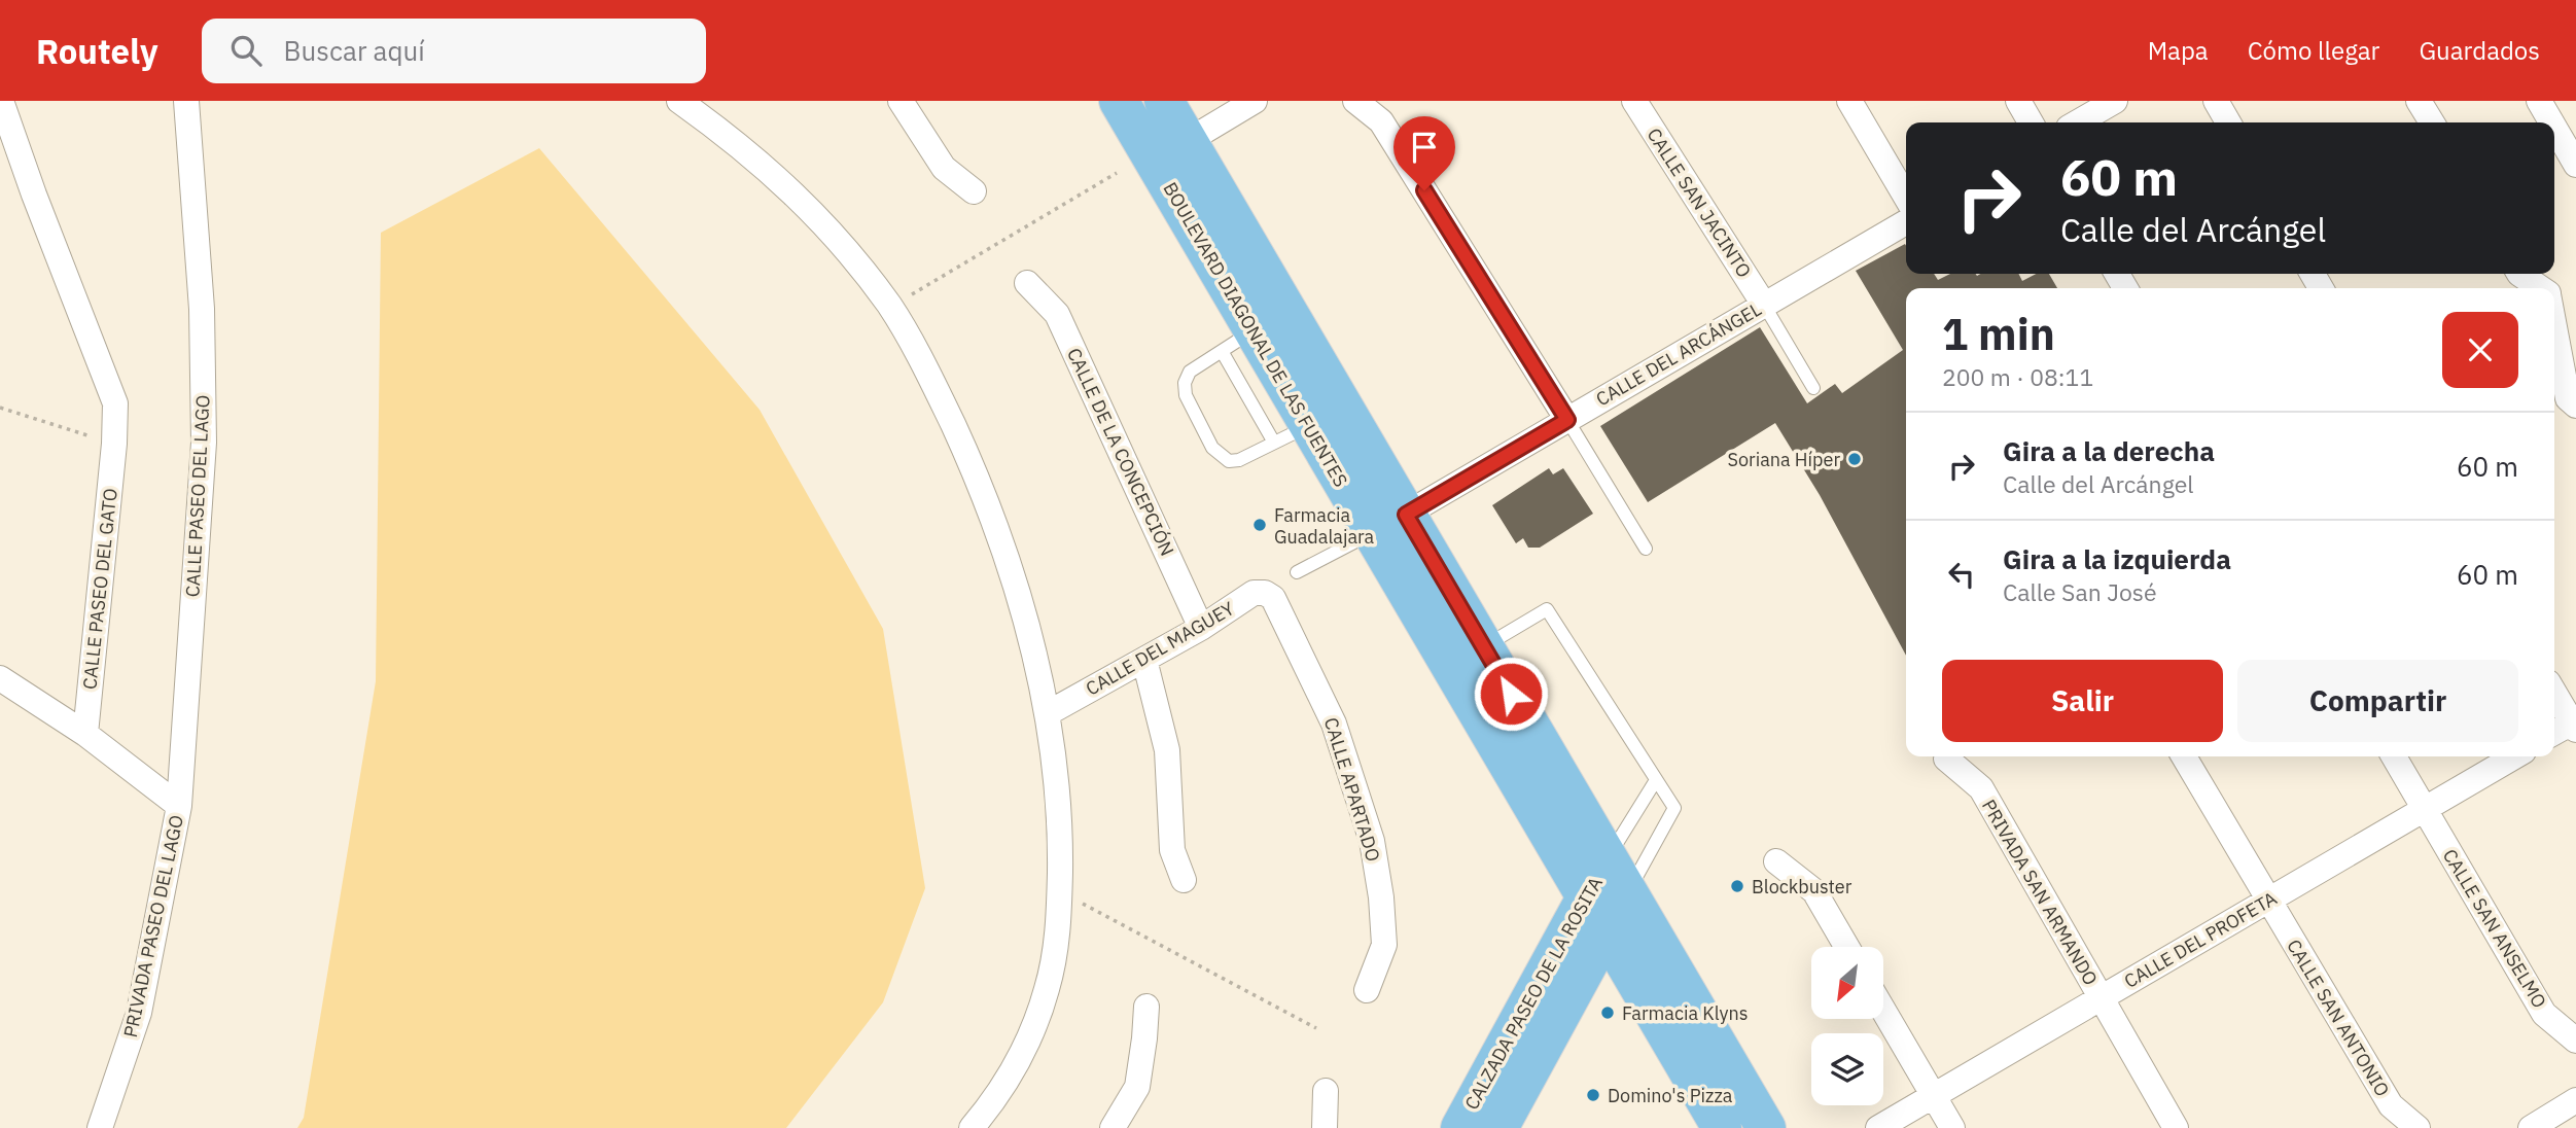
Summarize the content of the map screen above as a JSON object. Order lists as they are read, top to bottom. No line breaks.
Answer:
{"streets":{"main road":["BOULEVARD DIAGONAL DE LAS FUENTES","CALZADA PASEO DE LA ROSITA"],"street":["CALLE SAN JACINTO","CALLE DEL ARCÁNGEL","CALLE DE LA CONCEPCIÓN","CALLE PASEO DEL LAGO","CALLE PASEO DEL GATO","CALLE DEL MAGUEY","CALLE APARTADO","PRIVADA SAN ARMANDO","PRIVADA PASEO DEL LAGO","CALLE SAN ANSELMO","CALLE DEL PROFETA","CALLE SAN ANTONIO"]},"crossings":[["CALLE SAN JACINTO","CALLE DEL ARCÁNGEL"],["BOULEVARD DIAGONAL DE LAS FUENTES","CALLE DEL ARCÁNGEL"],["BOULEVARD DIAGONAL DE LAS FUENTES","CALZADA PASEO DE LA ROSITA"],["CALLE DE LA CONCEPCIÓN","CALLE DEL MAGUEY"],["CALLE PASEO DEL LAGO","PRIVADA PASEO DEL LAGO"],["CALLE DEL MAGUEY","CALLE APARTADO"],["PRIVADA SAN ARMANDO","CALLE DEL PROFETA"],["CALLE SAN ANSELMO","CALLE DEL PROFETA"],["CALLE DEL PROFETA","CALLE SAN ANTONIO"]],"places":["Soriana Híper","Farmacia Guadalajara","Blockbuster","Farmacia Klyns","Domino's Pizza"],"north":"bottom left","page":{"header":"Routely","search":"Buscar aquí","nav":["Mapa","Cómo llegar","Guardados"],"turn":["60 m","Calle del Arcángel"],"heading":["1 min","200 m · 08:11"],"list":[{"name":"Gira a la derecha","note":"Calle del Arcángel","value":"60 m"},{"name":"Gira a la izquierda","note":"Calle San José","value":"60 m"}],"buttons":["Salir","Compartir"]}}
